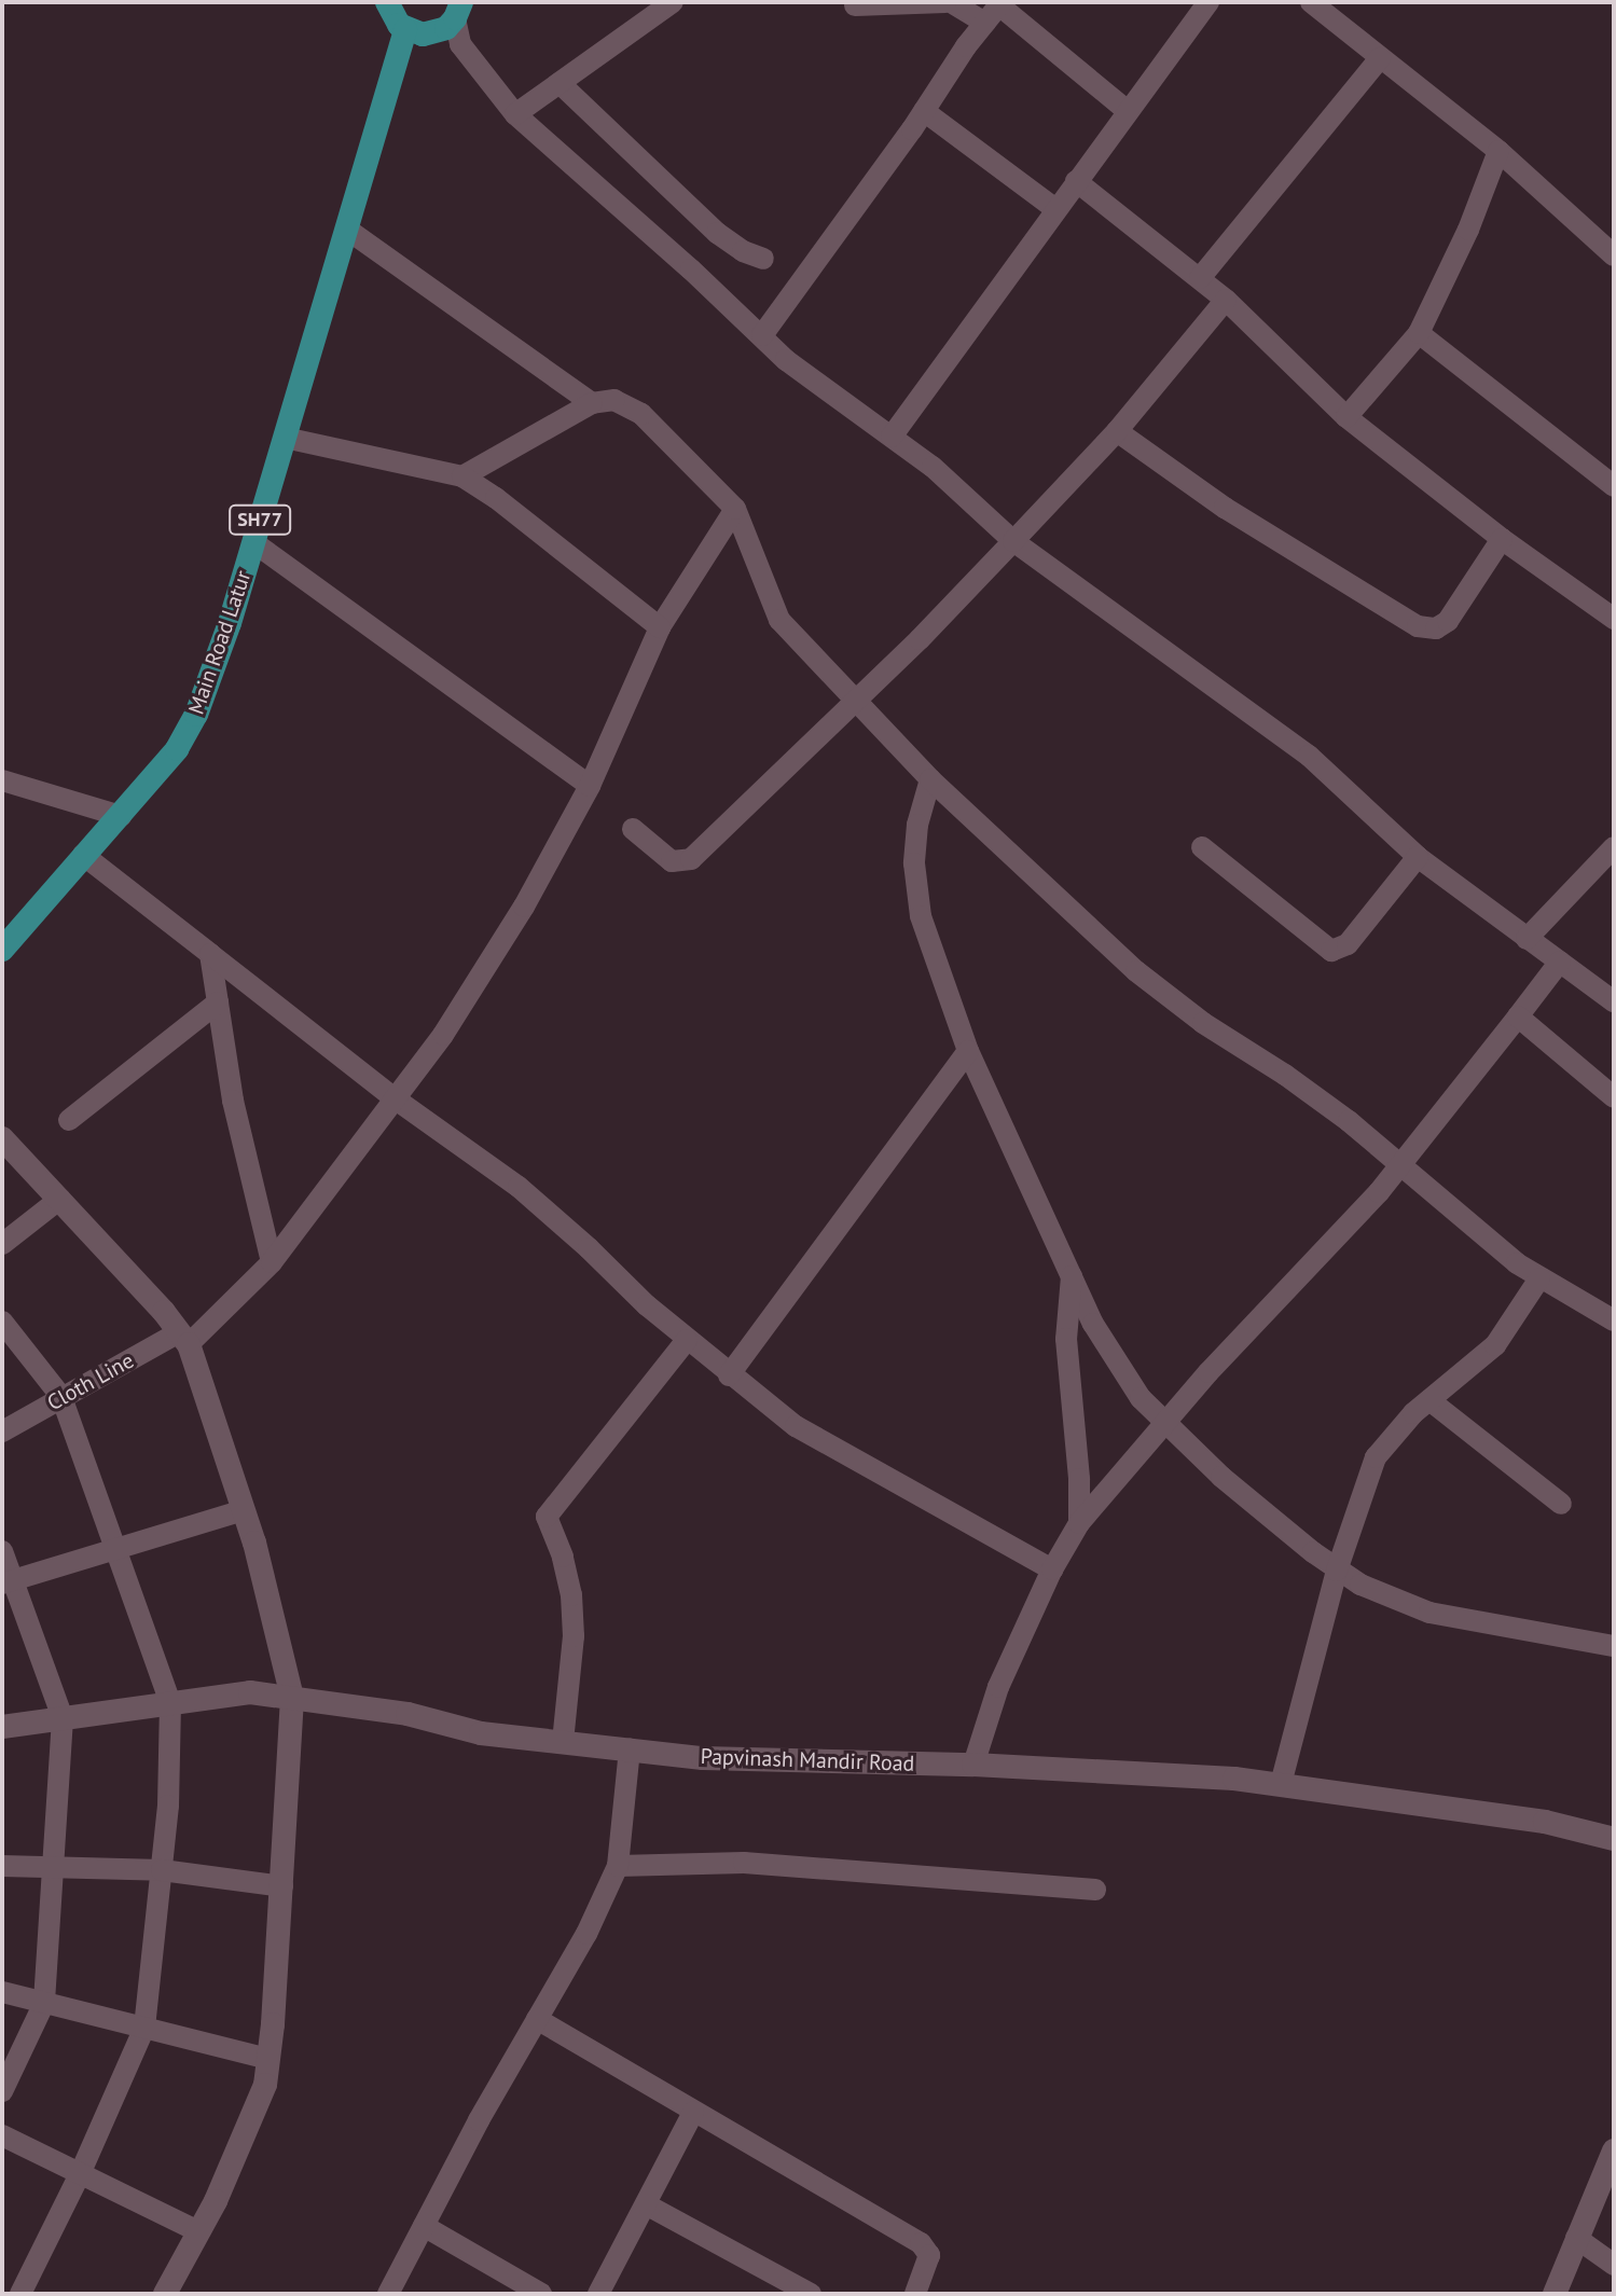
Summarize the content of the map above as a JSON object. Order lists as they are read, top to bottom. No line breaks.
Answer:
{"streets":{"main road":["SH77","Main Road Latur"],"street":["Cloth Line","Papvinash Mandir Road"]}}
